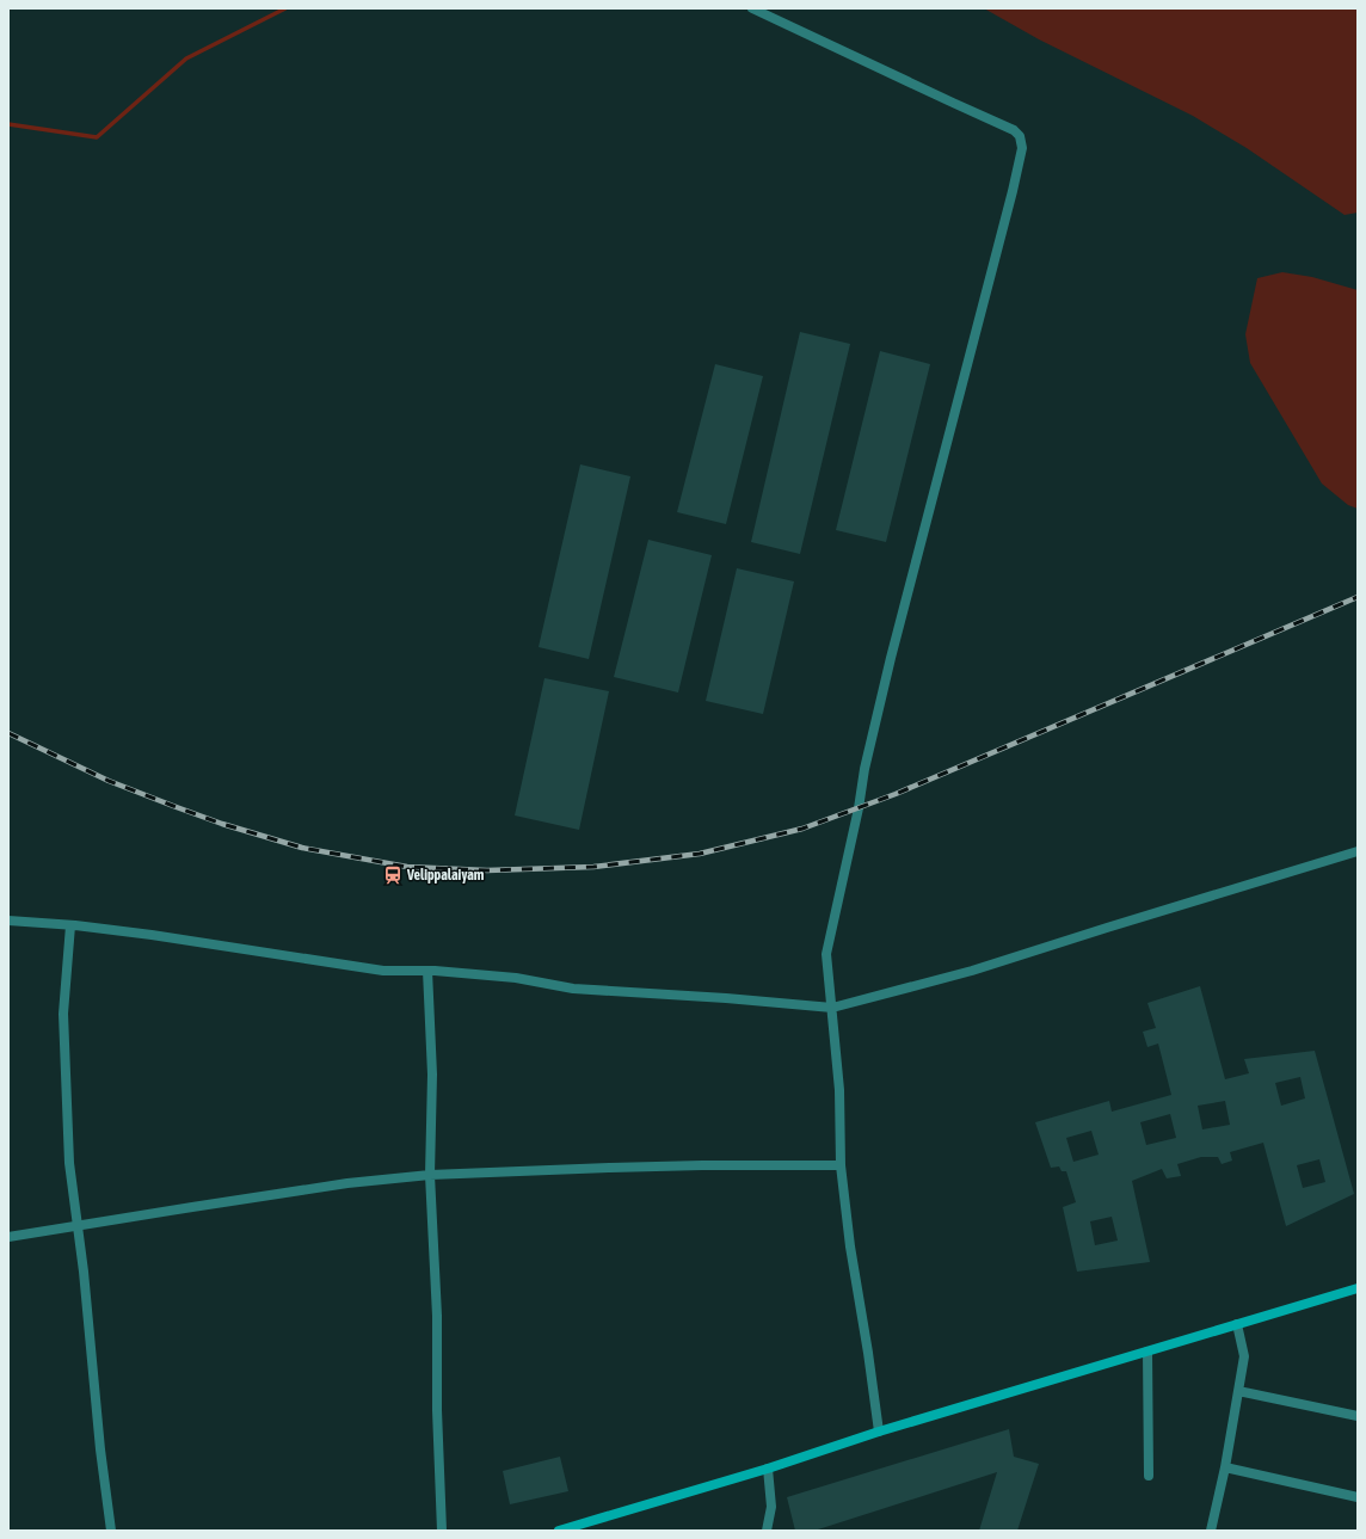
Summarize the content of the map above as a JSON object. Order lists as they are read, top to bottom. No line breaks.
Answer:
{"places":{"station":["Velippalaiyam"]}}
